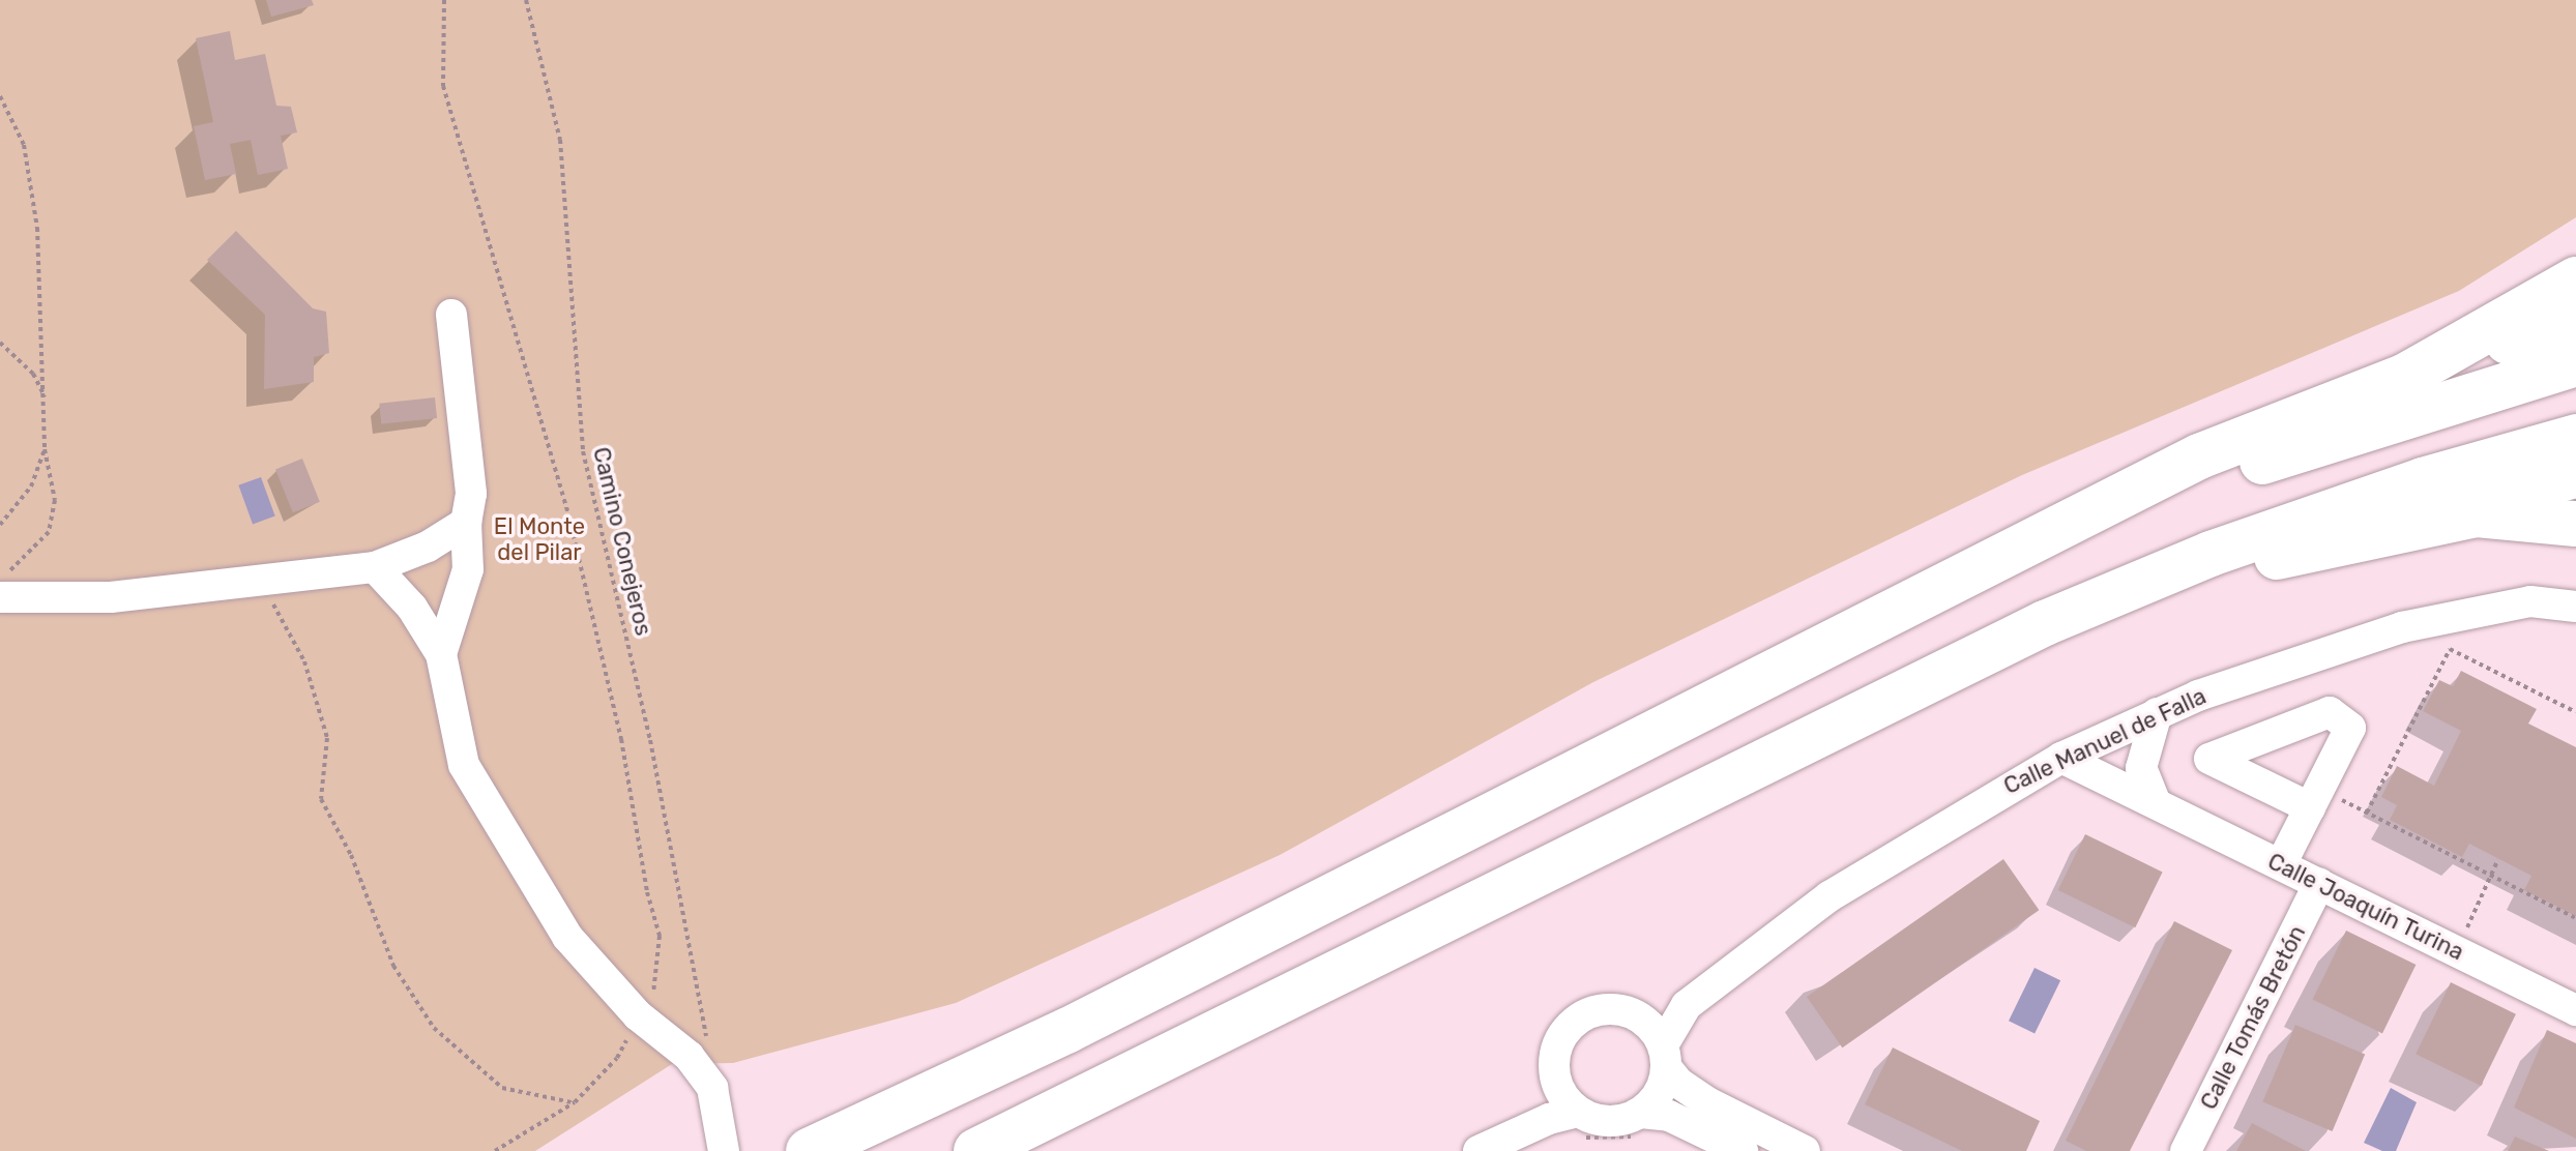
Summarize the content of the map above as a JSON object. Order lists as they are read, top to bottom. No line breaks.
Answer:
{"streets":{"street":["Calle Manuel de Falla","Calle Joaquín Turina","Calle Tomás Bretón"],"path":["Camino Conejeros"]},"crossings":[["Calle Manuel de Falla","Calle Joaquín Turina"],["Calle Joaquín Turina","Calle Tomás Bretón"]],"parks":["El Monte del Pilar"]}
